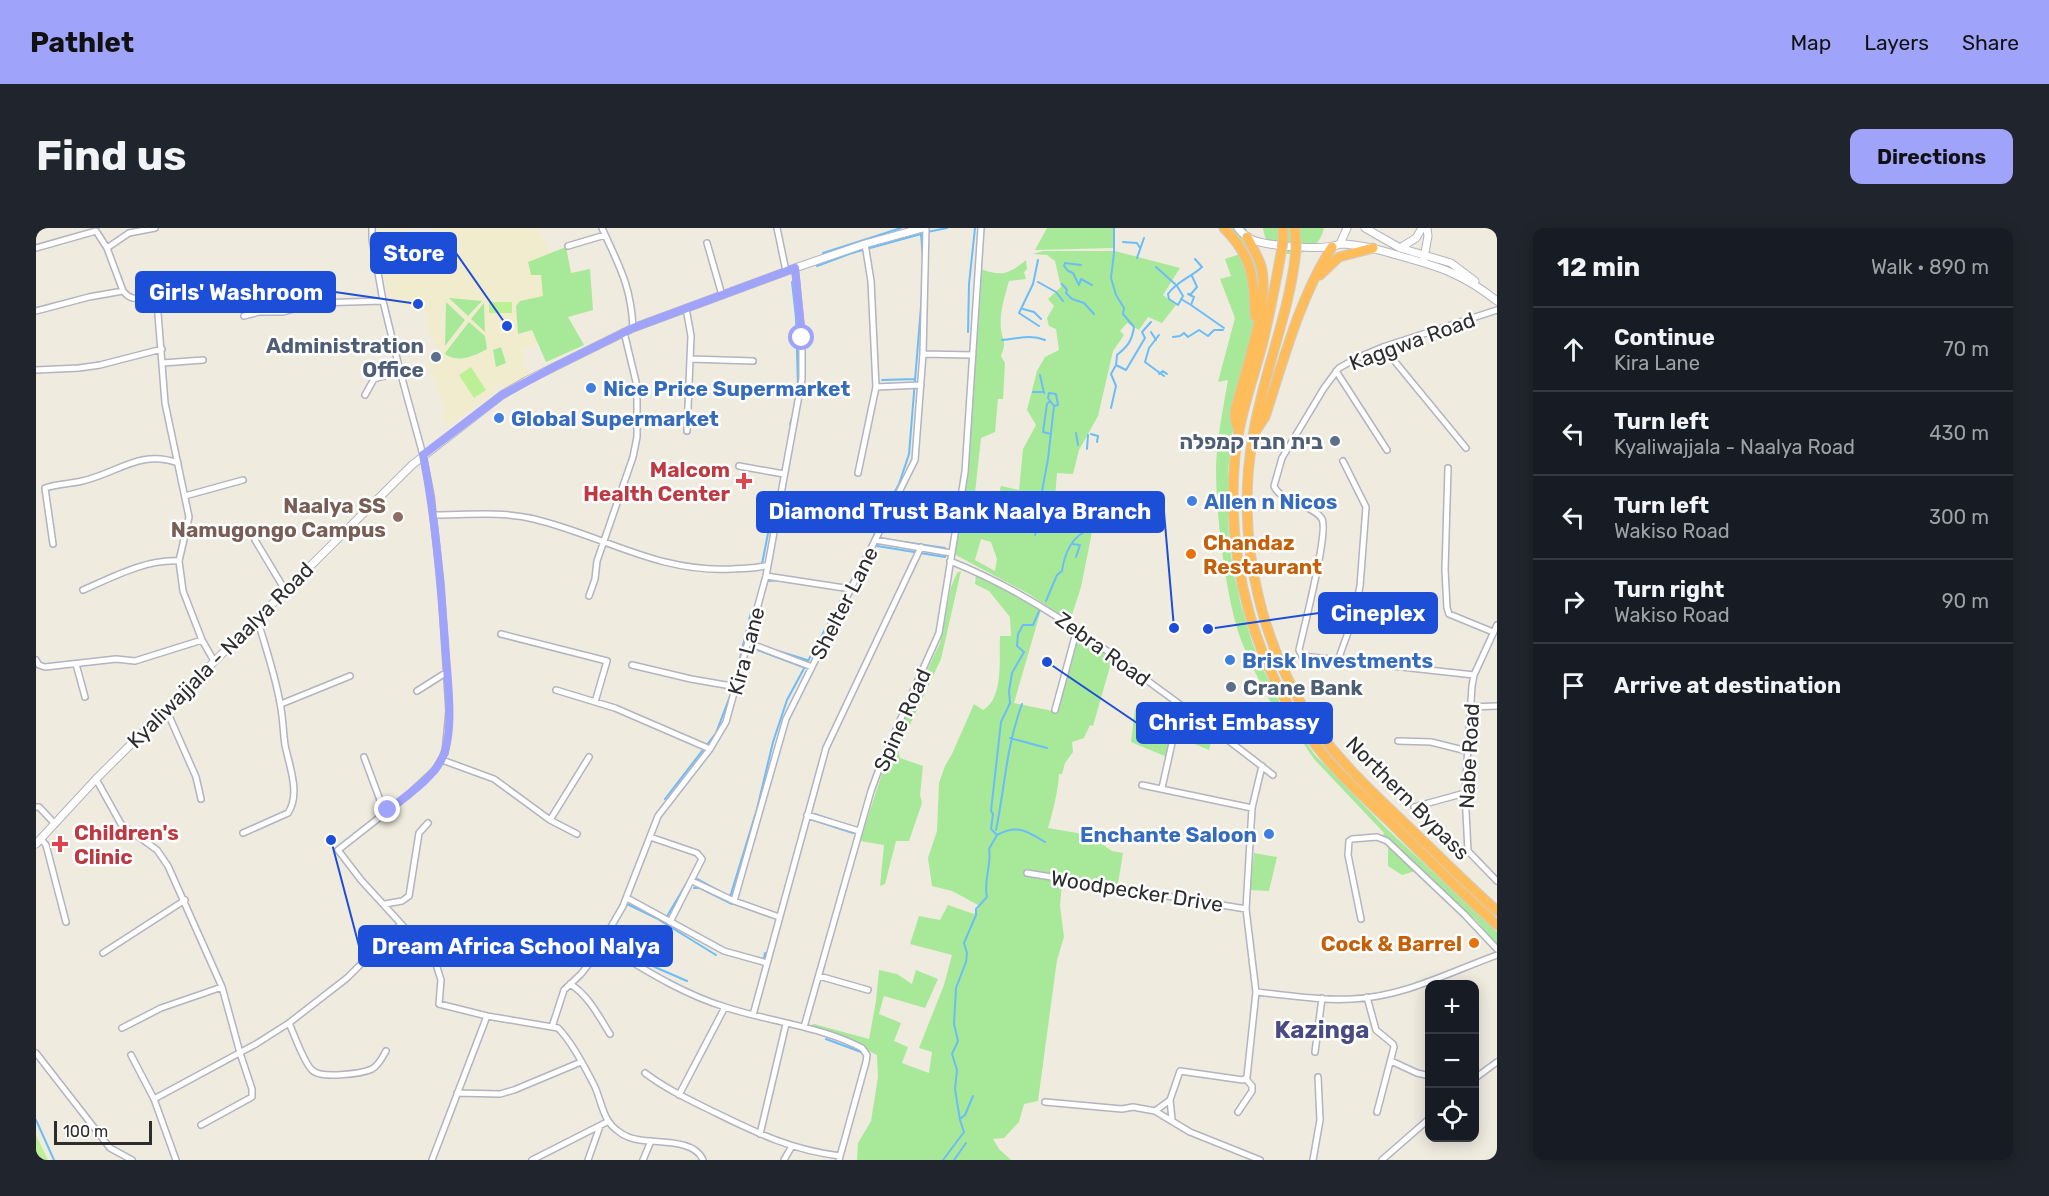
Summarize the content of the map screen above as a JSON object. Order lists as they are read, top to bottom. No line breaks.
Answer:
{"streets":{"highway":["Northern Bypass"],"main road":["Kyaliwajjala - Naalya Road"],"street":["Kaggwa Road","Shelter Lane","Zebra Road","Kira Lane","Spine Road","Nabe Road","Woodpecker Drive"]},"crossings":[["Shelter Lane","Kyaliwajjala - Naalya Road"],["Zebra Road","Spine Road"],["Kira Lane","Kyaliwajjala - Naalya Road"]],"districts":["Kazinga"],"places":{"other":["Girls' Washroom","Store","Administration Office","Nice Price Supermarket","Global Supermarket","בית חבד קמפלה","Allen n Nicos","Naalya SS Namugongo Campus","Chandaz Restaurant","Diamond Trust Bank Naalya Branch","Cineplex","Brisk Investments","Christ Embassy","Crane Bank","Enchante Saloon","Dream Africa School Nalya","Cock & Barrel"],"health":["Malcom Health Center","Children's Clinic"]},"scale_bar":"100 m","page":{"header":"Pathlet","nav":["Map","Layers","Share"],"buttons":"Directions","title":"Find us","heading":["12 min","Walk · 890 m"],"list":[["Continue","Kira Lane","70 m"],["Turn left","Kyaliwajjala - Naalya Road","430 m"],["Turn left","Wakiso Road","300 m"],["Turn right","Wakiso Road","90 m"],"Arrive at destination"],"map_buttons":["+","−"],"scale":"100 m"}}
